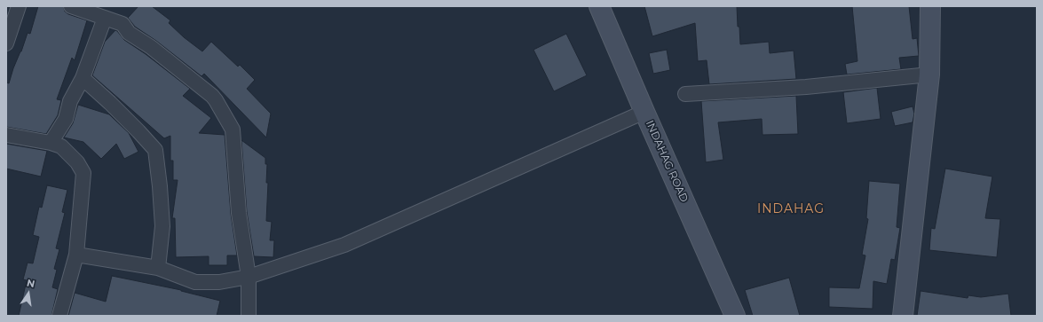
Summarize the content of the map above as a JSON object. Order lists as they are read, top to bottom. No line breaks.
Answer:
{"streets":{"main road":["INDAHAG ROAD"]},"districts":["INDAHAG"],"north":"top"}
